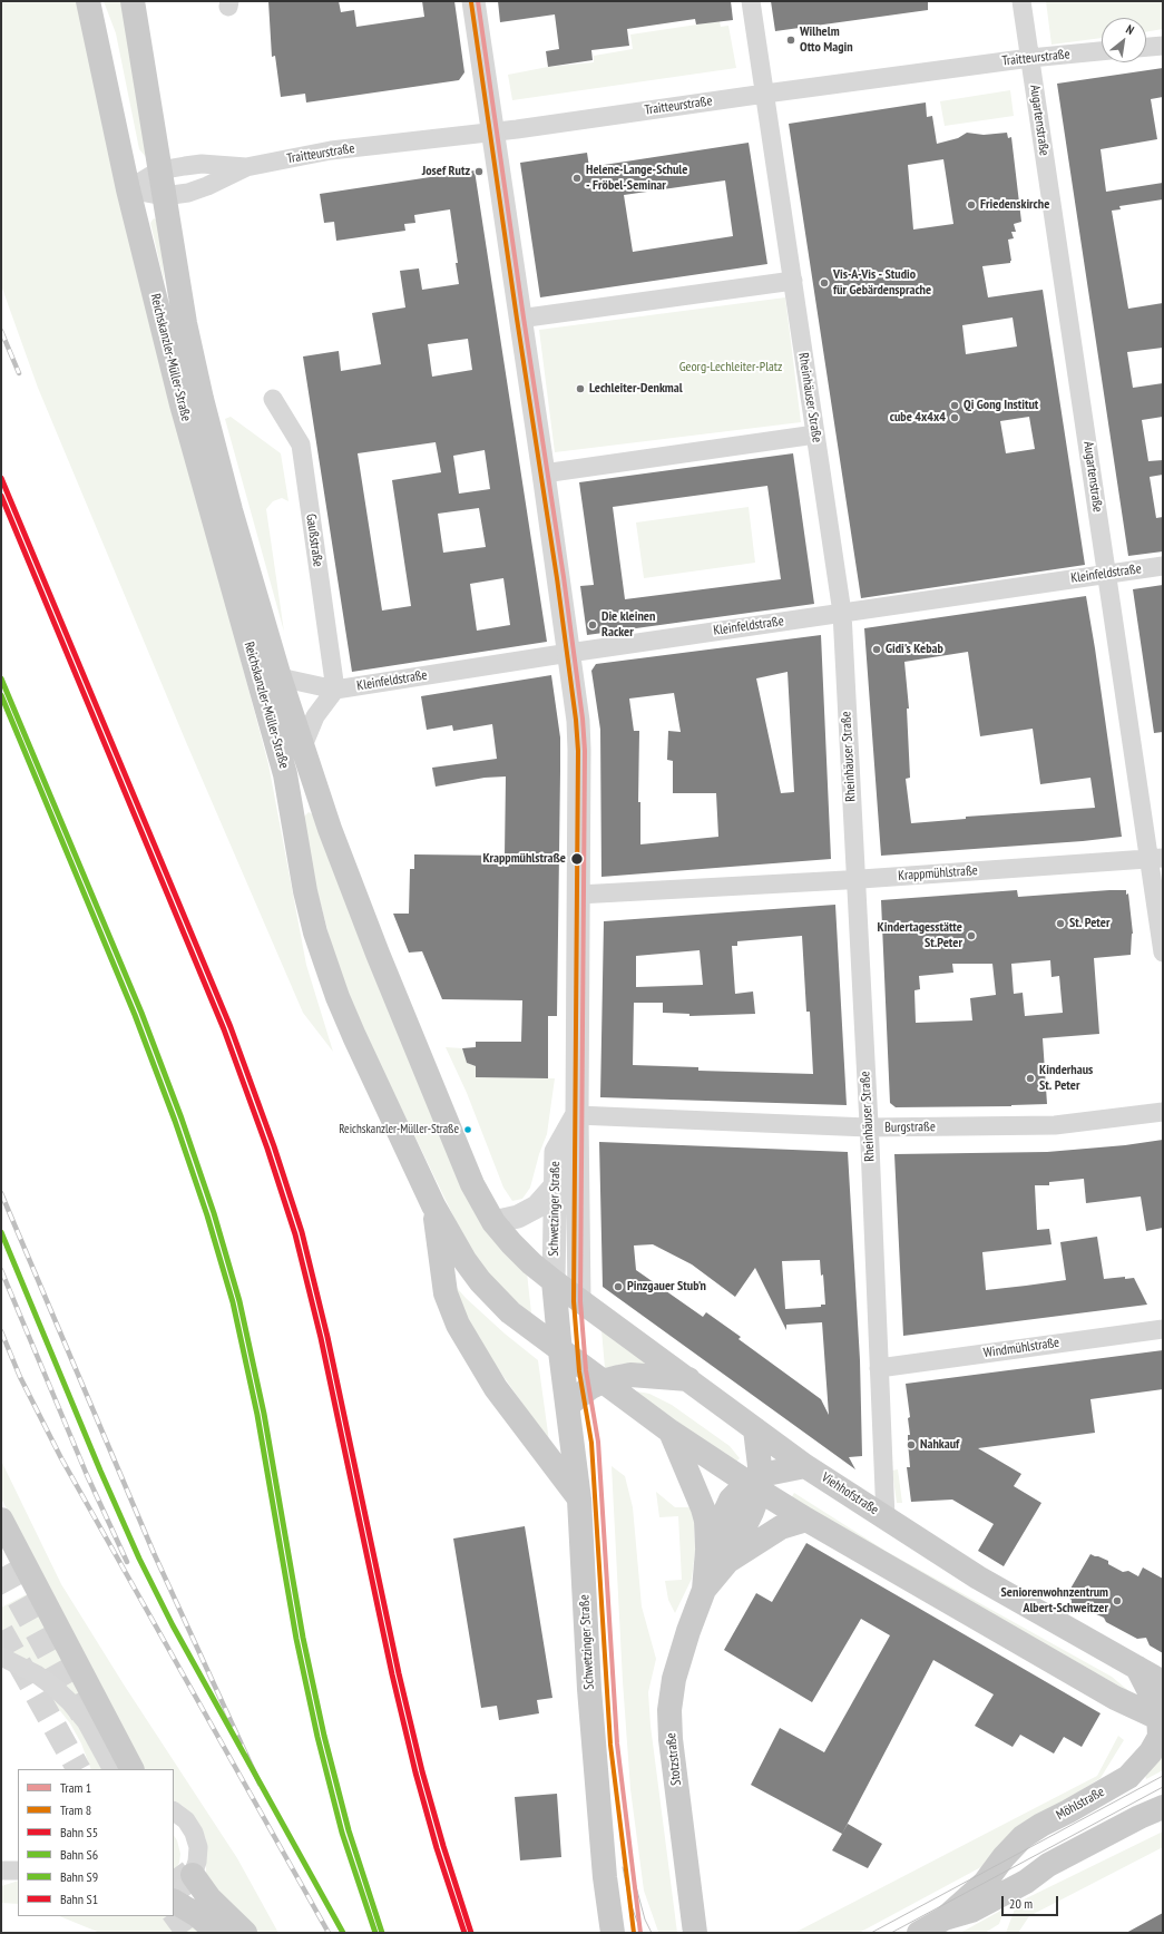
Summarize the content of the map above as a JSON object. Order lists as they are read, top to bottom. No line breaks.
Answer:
{"streets":{"main road":["Reichskanzler-Müller-Straße","Schwetzinger Straße","Viehhofstraße","Stotzstraße","Möhlstraße"],"street":["Traitteurstraße","Augartenstraße","Rheinhäuser Straße","Gaußstraße","Kleinfeldstraße","Krappmühlstraße","Burgstraße","Windmühlstraße"]},"crossings":[["Traitteurstraße","Augartenstraße"],["Traitteurstraße","Reichskanzler-Müller-Straße"],["Traitteurstraße","Rheinhäuser Straße"],["Traitteurstraße","Schwetzinger Straße"],["Augartenstraße","Kleinfeldstraße"],["Augartenstraße","Krappmühlstraße"],["Reichskanzler-Müller-Straße","Kleinfeldstraße"],["Reichskanzler-Müller-Straße","Schwetzinger Straße"],["Reichskanzler-Müller-Straße","Viehhofstraße"],["Rheinhäuser Straße","Kleinfeldstraße"],["Rheinhäuser Straße","Krappmühlstraße"],["Rheinhäuser Straße","Burgstraße"],["Rheinhäuser Straße","Windmühlstraße"],["Rheinhäuser Straße","Viehhofstraße"],["Gaußstraße","Kleinfeldstraße"],["Kleinfeldstraße","Schwetzinger Straße"],["Krappmühlstraße","Schwetzinger Straße"],["Burgstraße","Schwetzinger Straße"],["Schwetzinger Straße","Viehhofstraße"],["Viehhofstraße","Möhlstraße"]],"parks":["Georg-Lechleiter-Platz"],"places":["Wilhelm Otto Magin","Josef Rutz","Helene-Lange-Schule - Fröbel-Seminar","Friedenskirche","Vis-A-Vis - Studio für Gebärdensprache","Lechleiter-Denkmal","Qi Gong Institut","cube 4x4x4","Die kleinen Racker","Gidi's Kebab","Krappmühlstraße","St. Peter","Kindertagesstätte St.Peter","Kinderhaus St. Peter","Reichskanzler-Müller-Straße","Pinzgauer Stub'n","Nahkauf","Seniorenwohnzentrum Albert-Schweitzer"],"lines":["tram line 1","tram line 8","rail line S5","rail line S1","rail line S6","rail line S9"],"legend":["Tram 1","Tram 8","Bahn S5","Bahn S6","Bahn S9","Bahn S1"],"scale_bar":"20 m","north":"top right"}
